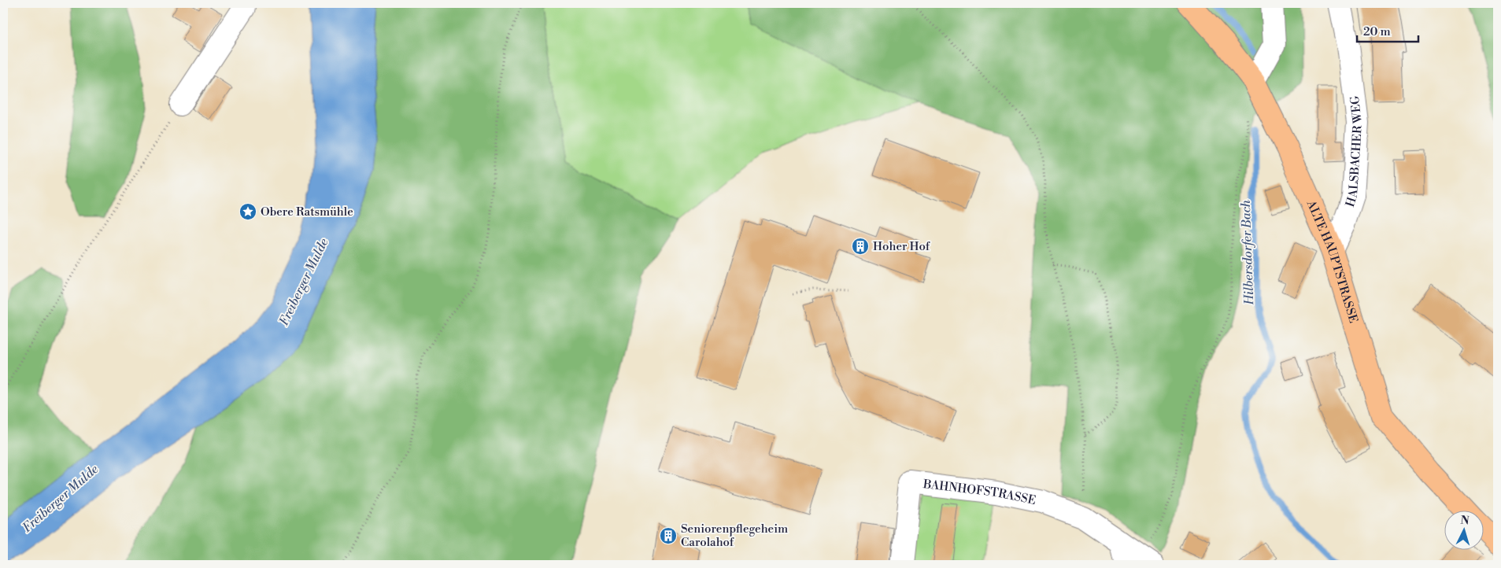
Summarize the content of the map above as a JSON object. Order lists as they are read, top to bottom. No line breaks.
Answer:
{"streets":{"main road":["ALTE HAUPTSTRASSE"],"street":["HALSBACHER WEG","BAHNHOFSTRASSE"]},"crossings":[["HALSBACHER WEG","ALTE HAUPTSTRASSE"]],"water":["Hilbersdorfer Bach","Freiberger Mulde"],"places":{"place":["Obere Ratsmühle"],"building":["Hoher Hof","Seniorenpflegeheim Carolahof"]},"scale_bar":"20 m","north":"top"}
